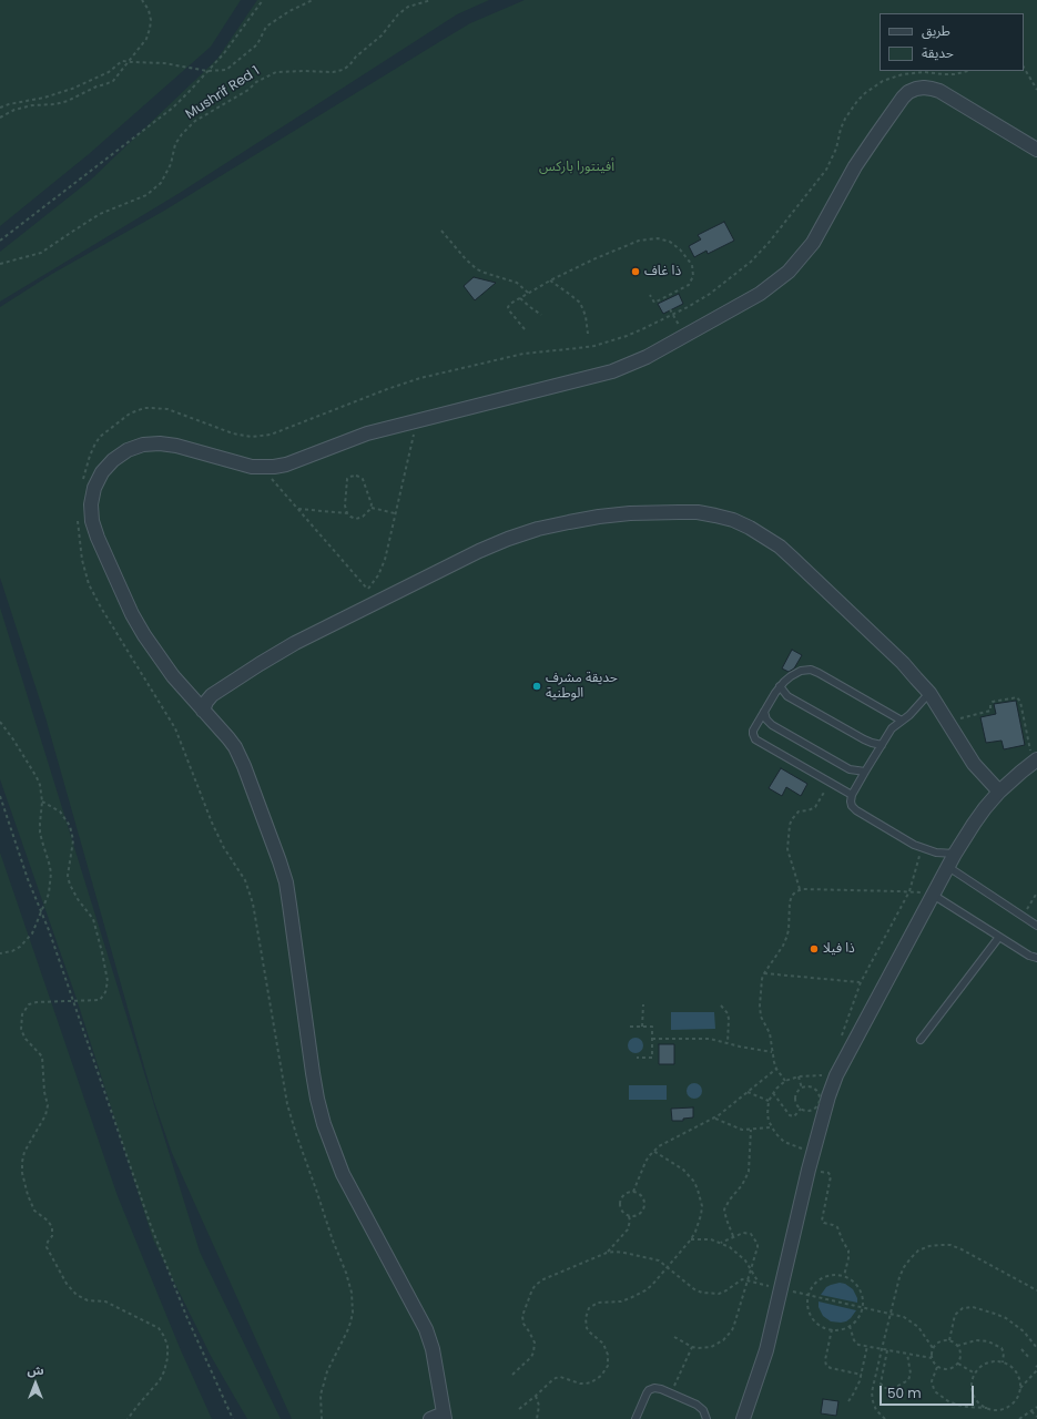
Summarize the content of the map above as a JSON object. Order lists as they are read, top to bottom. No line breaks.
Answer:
{"streets":{"path":["Mushrif Red 1"]},"parks":["أفينتورا باركس"],"places":["ذا غاف","حديقة مشرف الوطنية","ذا فيلا"],"legend":["طريق","حديقة"],"scale_bar":"50 m","north":"top"}
